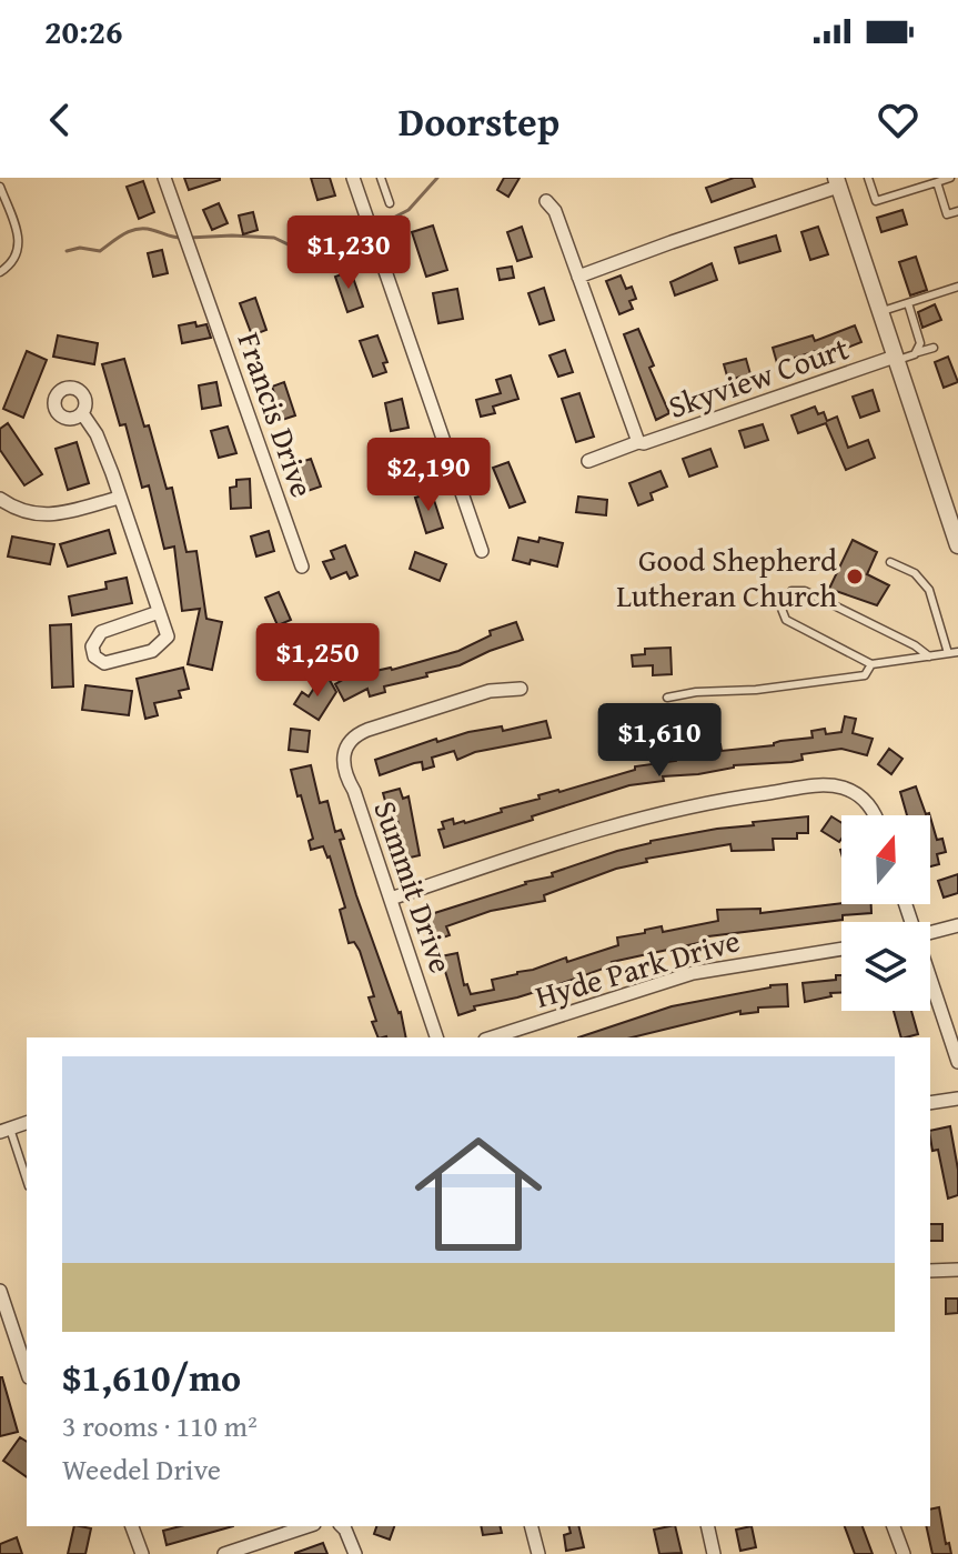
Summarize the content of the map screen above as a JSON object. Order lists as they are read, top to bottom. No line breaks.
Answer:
{"streets":{"street":["Skyview Court","Francis Drive","Summit Drive","Hyde Park Drive"]},"places":["Good Shepherd Lutheran Church"],"north":"top","page":{"status":"20:26","header":"Doorstep","price":["$1,230","$2,190","$1,250","$1,610"],"list":[{"name":"$1,610/mo","note":"3 rooms · 110 m² · Weedel Drive"}]}}
